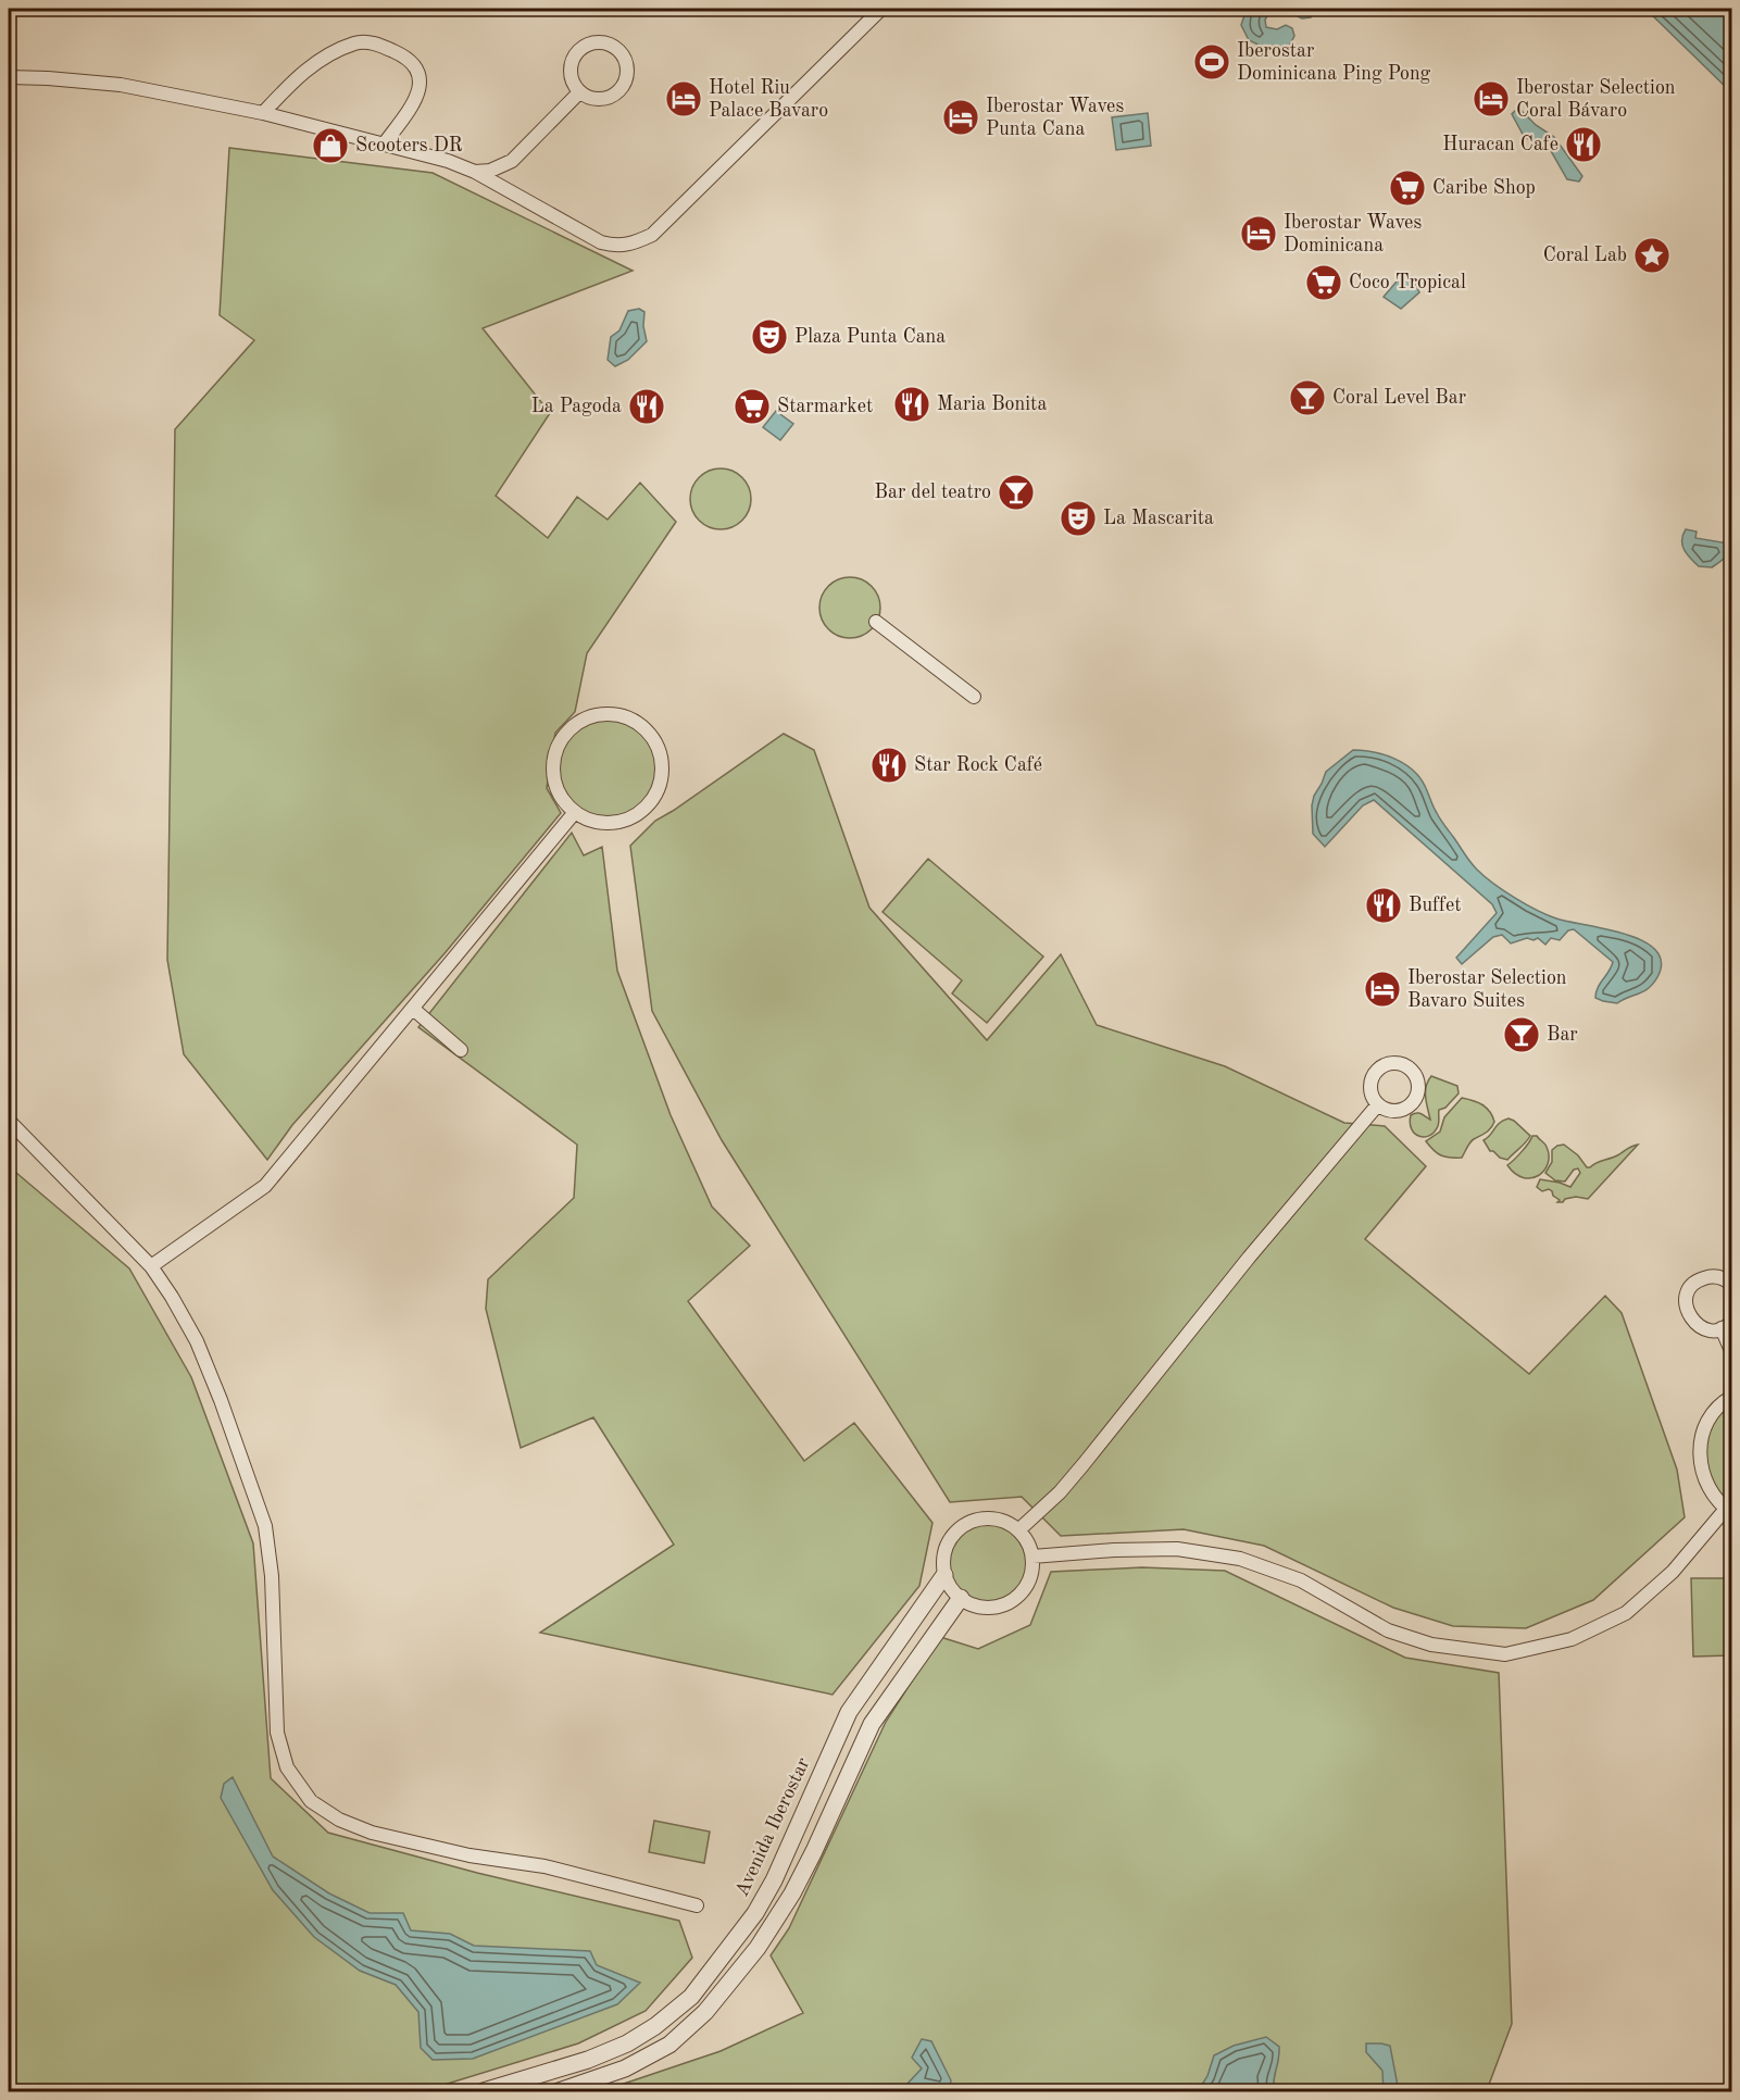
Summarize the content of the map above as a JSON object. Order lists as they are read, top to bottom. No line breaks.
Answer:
{"streets":{"street":["Avenida Iberostar"]},"places":{"sports":["Iberostar Dominicana Ping Pong"],"hotel":["Hotel Riu Palace Bavaro","Iberostar Selection Coral Bávaro","Iberostar Waves Punta Cana","Iberostar Waves Dominicana","Iberostar Selection Bavaro Suites"],"restaurant":["Huracan Cafe","Maria Bonita","La Pagoda","Star Rock Café","Buffet"],"shop":["Scooters DR"],"supermarket":["Caribe Shop","Coco Tropical","Starmarket"],"place":["Coral Lab"],"theatre":["Plaza Punta Cana","La Mascarita"],"bar":["Coral Level Bar","Bar del teatro","Bar"]}}
